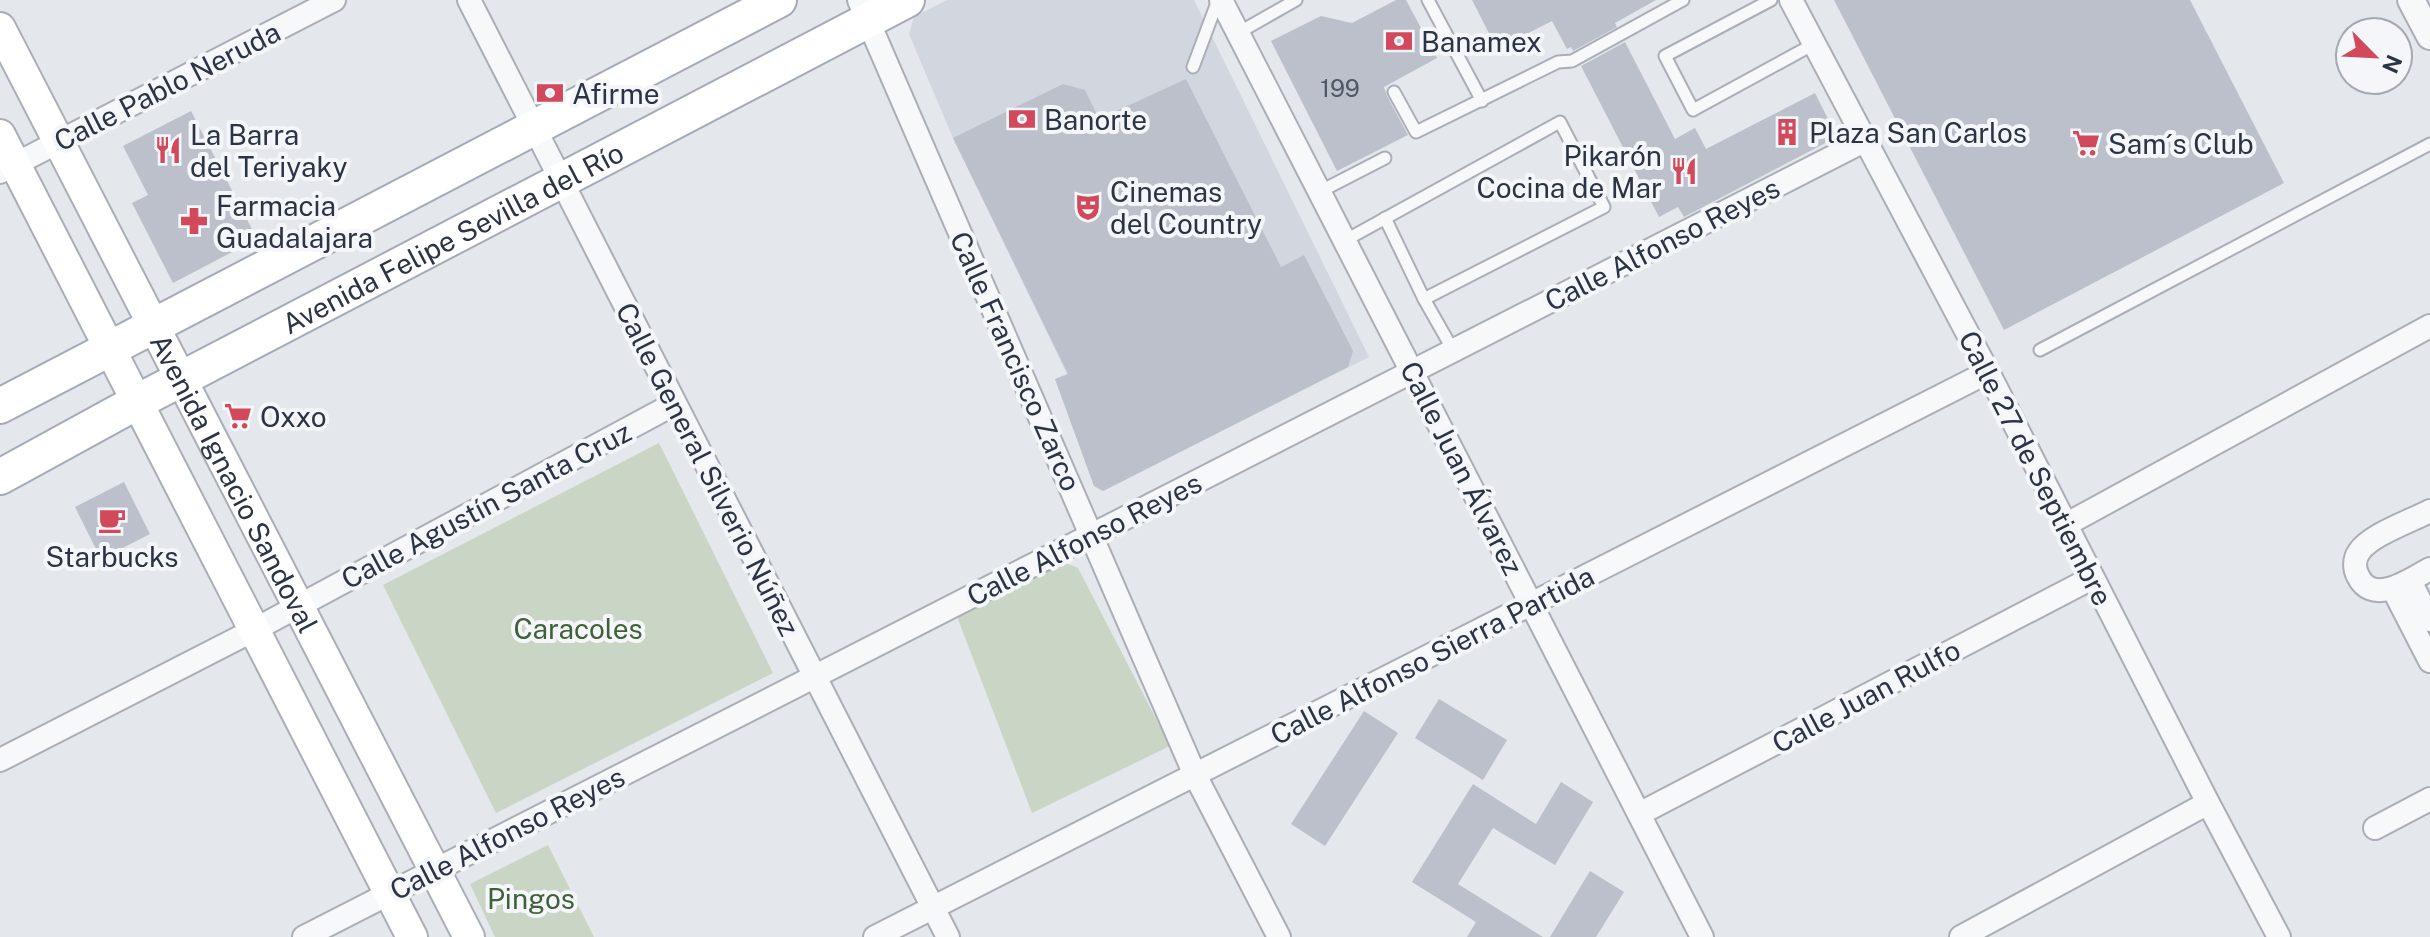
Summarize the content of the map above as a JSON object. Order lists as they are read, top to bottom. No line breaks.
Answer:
{"streets":{"main road":["Avenida Felipe Sevilla del Río","Avenida Ignacio Sandoval"],"street":["Calle Pablo Neruda","Calle Alfonso Reyes","Calle Francisco Zarco","Calle Juan Álvarez","Calle 27 de Septiembre","Calle General Silverio Núñez","Calle Agustín Santa Cruz","Calle Alfonso Sierra Partida","Calle Juan Rulfo"]},"crossings":[["Calle Pablo Neruda","Avenida Ignacio Sandoval"],["Avenida Felipe Sevilla del Río","Calle Francisco Zarco"],["Avenida Felipe Sevilla del Río","Calle General Silverio Núñez"],["Avenida Felipe Sevilla del Río","Avenida Ignacio Sandoval"],["Calle Alfonso Reyes","Calle Francisco Zarco"],["Calle Alfonso Reyes","Calle Juan Álvarez"],["Calle Alfonso Reyes","Calle 27 de Septiembre"],["Calle Alfonso Reyes","Calle General Silverio Núñez"],["Calle Alfonso Reyes","Avenida Ignacio Sandoval"],["Calle Francisco Zarco","Calle Alfonso Sierra Partida"],["Calle Juan Álvarez","Calle Alfonso Sierra Partida"],["Calle Juan Álvarez","Calle Juan Rulfo"],["Calle 27 de Septiembre","Calle Alfonso Sierra Partida"],["Calle 27 de Septiembre","Calle Juan Rulfo"],["Calle General Silverio Núñez","Calle Agustín Santa Cruz"],["Calle General Silverio Núñez","Calle Alfonso Sierra Partida"],["Avenida Ignacio Sandoval","Calle Agustín Santa Cruz"]],"parks":["Caracoles","Pingos"],"places":{"bank":["Banamex","Afirme","Banorte"],"building":["Plaza San Carlos"],"supermarket":["Sam´s Club","Oxxo"],"restaurant":["La Barra del Teriyaky","Pikarón Cocina de Mar"],"theatre":["Cinemas del Country"],"pharmacy":["Farmacia Guadalajara"],"cafe":["Starbucks"]},"house_numbers":["199"],"north":"bottom right"}
